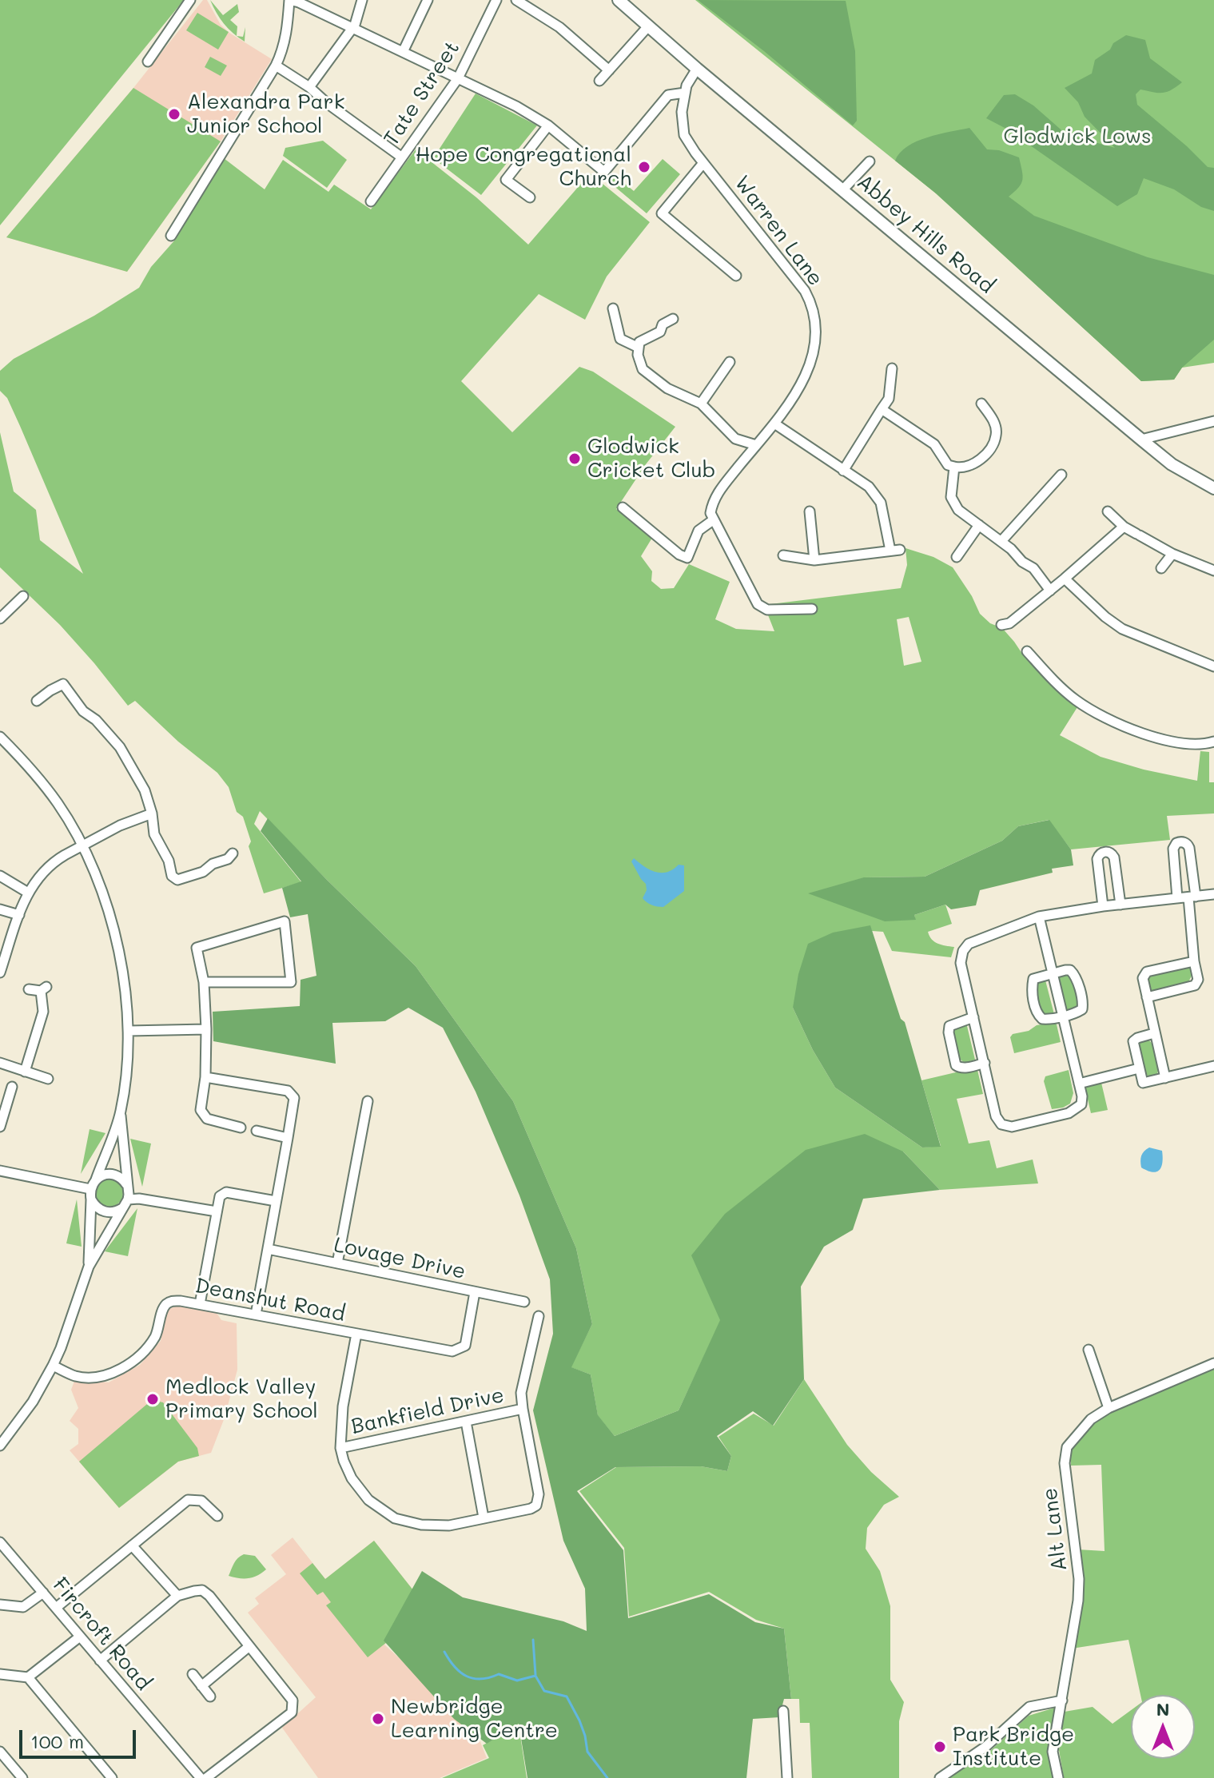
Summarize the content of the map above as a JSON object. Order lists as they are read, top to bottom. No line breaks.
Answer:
{"streets":{"main road":["Abbey Hills Road"],"street":["Tate Street","Warren Lane","Lovage Drive","Deanshut Road","Bankfield Drive","Alt Lane","Fircroft Road"]},"crossings":[["Warren Lane","Abbey Hills Road"],["Lovage Drive","Deanshut Road"]],"parks":["Glodwick Lows"],"places":["Alexandra Park Junior School","Hope Congregational Church","Glodwick Cricket Club","Medlock Valley Primary School","Newbridge Learning Centre","Park Bridge Institute"],"scale_bar":"100 m","north":"top"}
